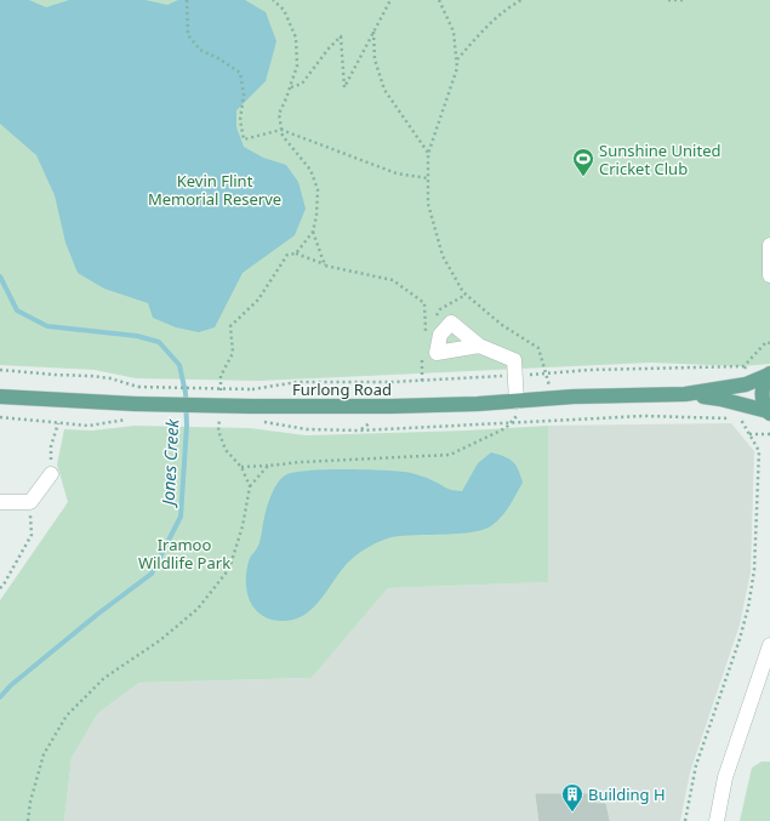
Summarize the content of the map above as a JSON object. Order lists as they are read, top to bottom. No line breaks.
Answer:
{"streets":{"main road":["Furlong Road"]},"water":["Jones Creek"],"parks":["Kevin Flint Memorial Reserve","Iramoo Wildlife Park"],"places":{"sports":["Sunshine United Cricket Club"],"building":["Building H"]}}
